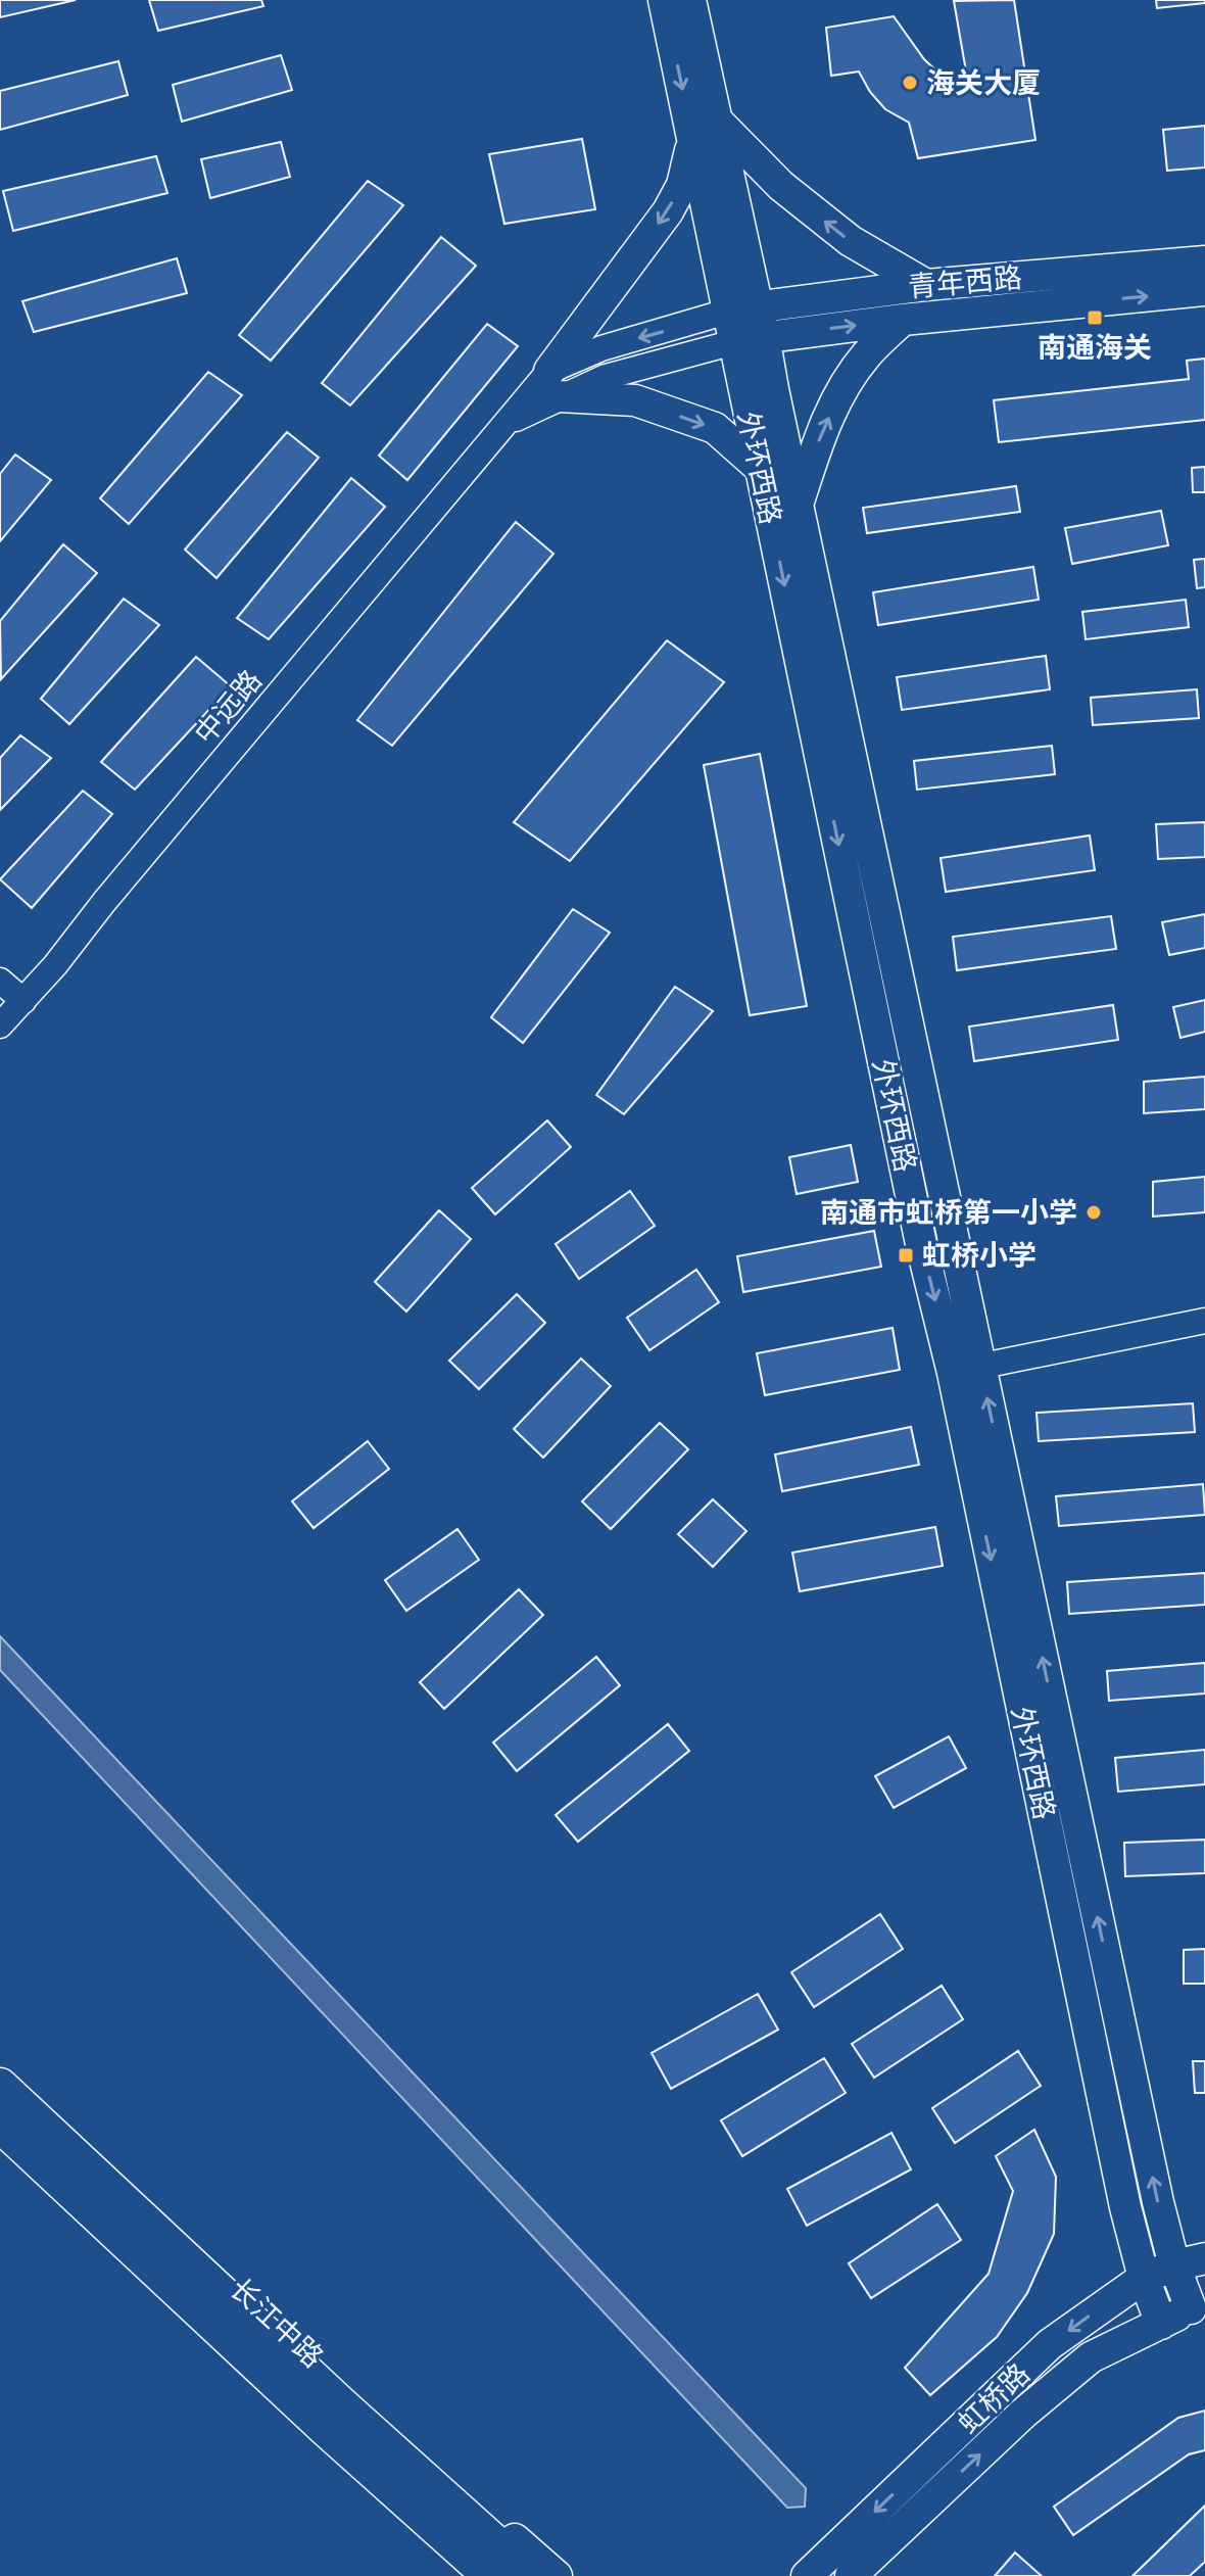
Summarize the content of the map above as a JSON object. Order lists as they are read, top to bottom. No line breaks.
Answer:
{"streets":{"highway":["长江中路"],"main road":["青年西路","外环西路","虹桥路"],"street":["中远路"]},"crossings":[["青年西路","外环西路"],["青年西路","中远路"],["外环西路","中远路"],["外环西路","虹桥路"]],"places":{"other":["海关大厦","南通市虹桥第一小学"],"transit":["南通海关","虹桥小学"]}}
